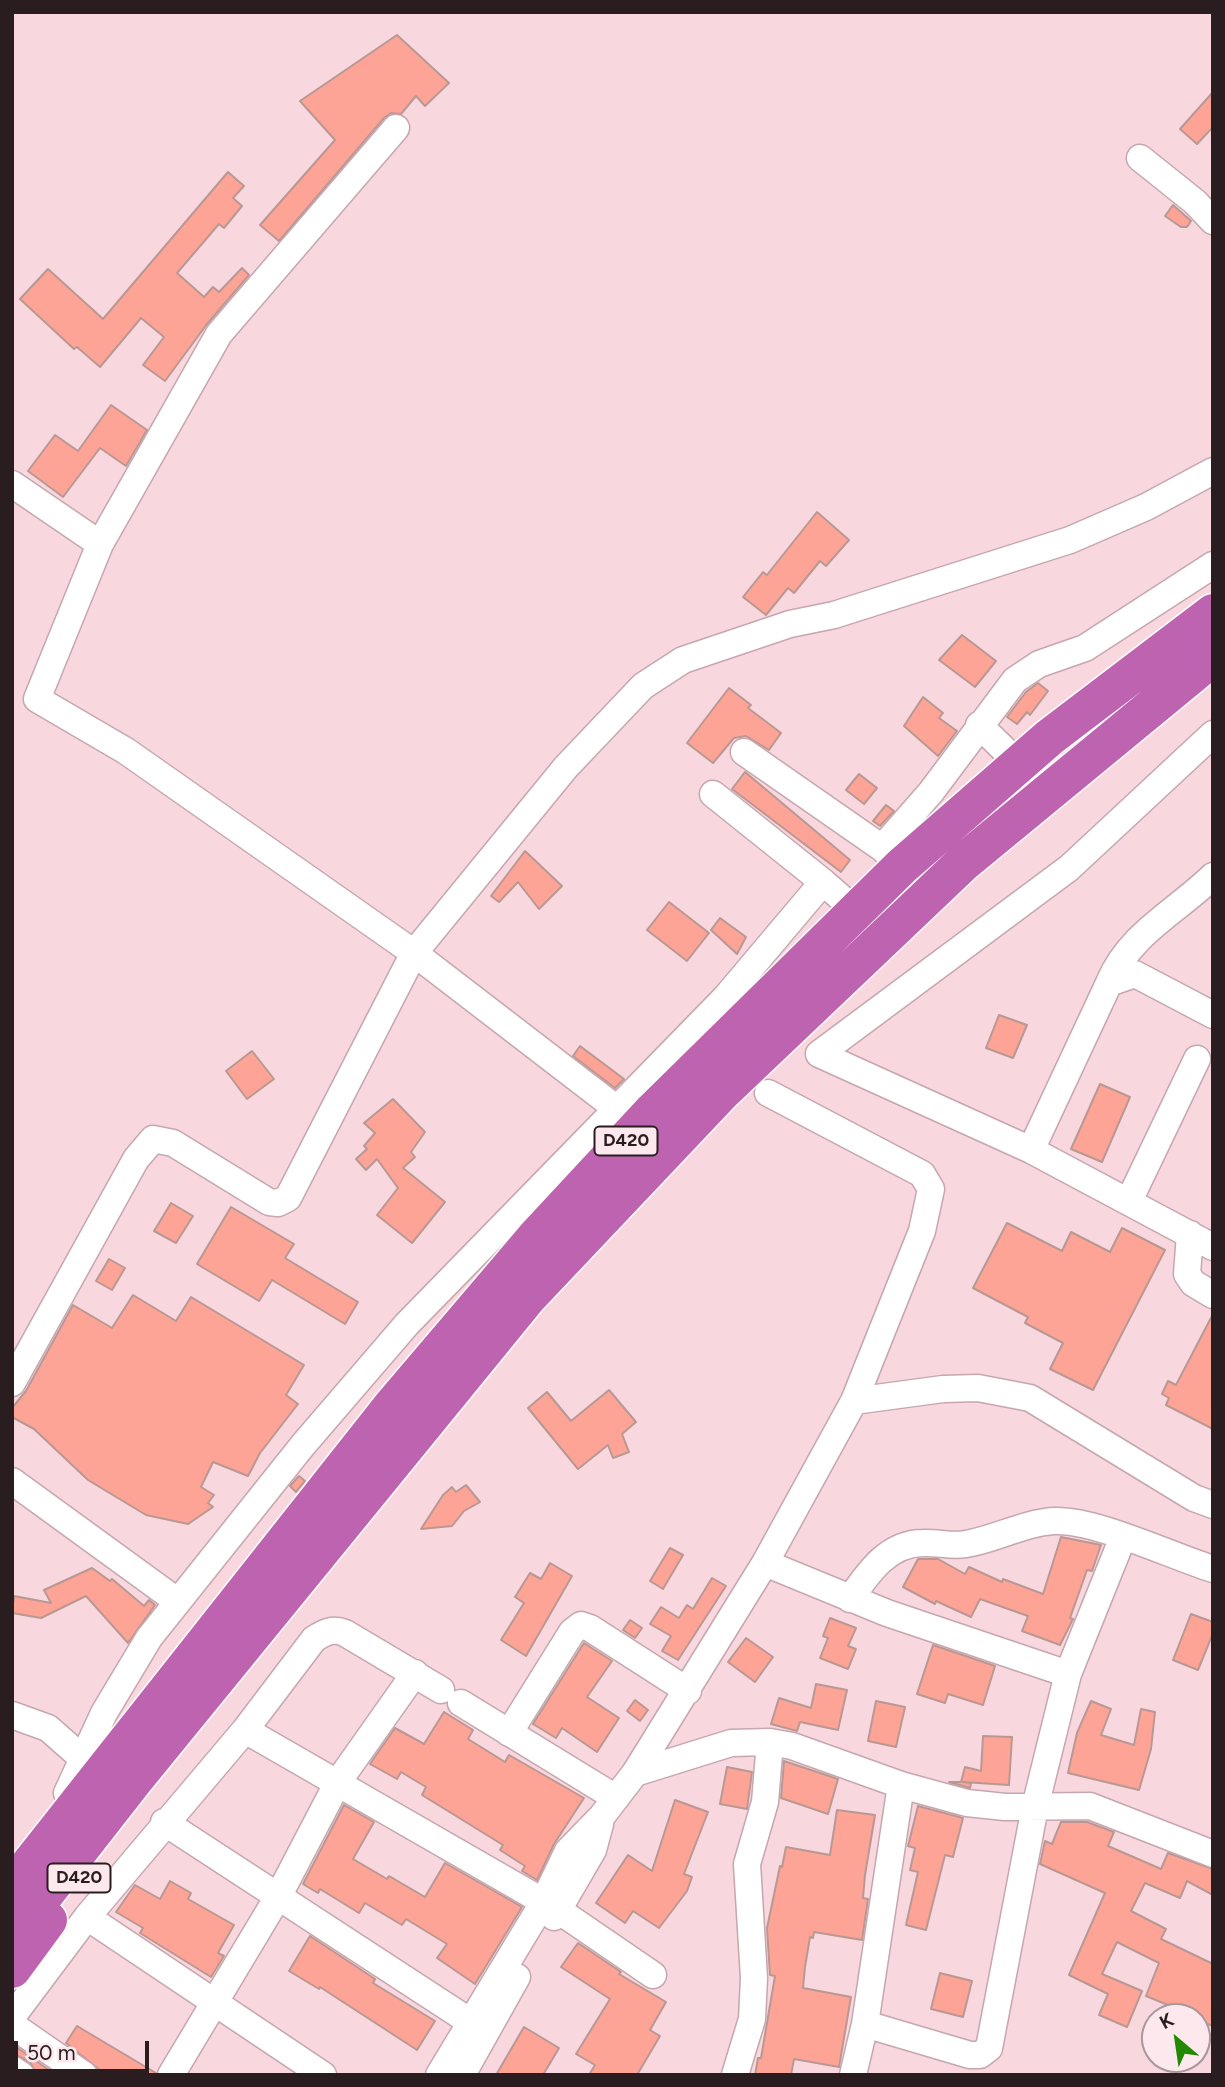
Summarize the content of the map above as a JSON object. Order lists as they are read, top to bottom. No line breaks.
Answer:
{"streets":{"highway":["D420"]},"scale_bar":"50 m","north":"top left"}
